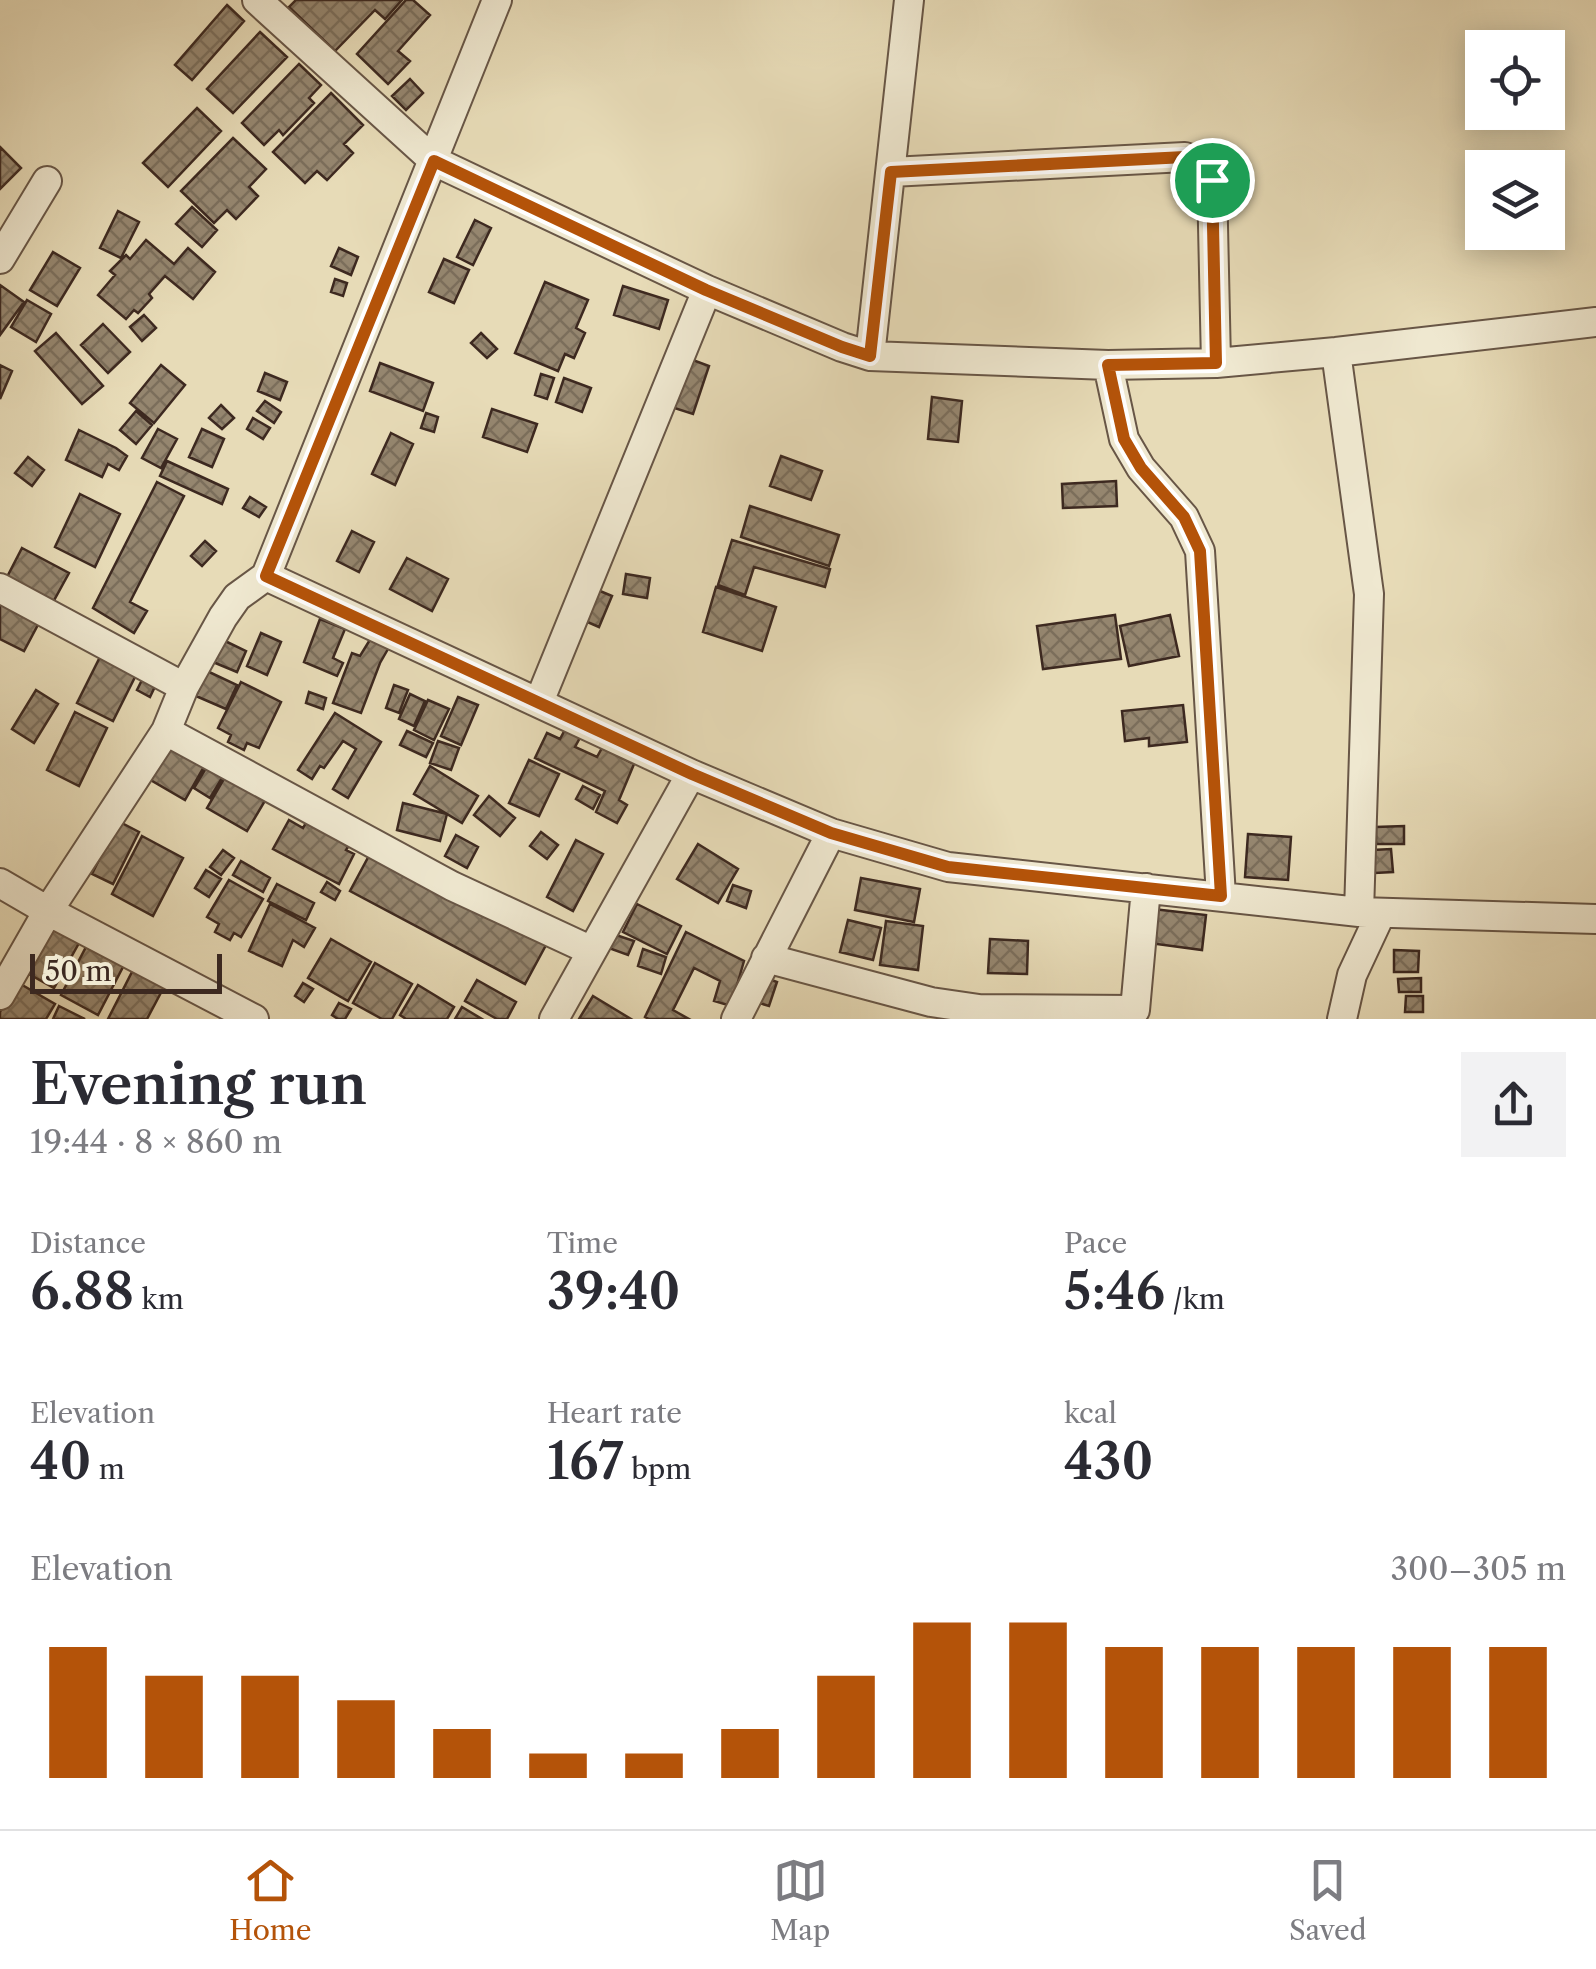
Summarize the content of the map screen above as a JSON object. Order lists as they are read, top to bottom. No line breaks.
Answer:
{"scale_bar":"50 m","page":{"scale":"50 m","heading":["Evening run","19:44 · 8 × 860 m"],"stats":[["Distance","6.88 km"],["Time","39:40"],["Pace","5:46 /km"],["Elevation","40 m"],["Heart rate","167 bpm"],["kcal","430"]],"chart":["Elevation","300–305 m"],"tabs":["Home","Map","Saved"]}}
